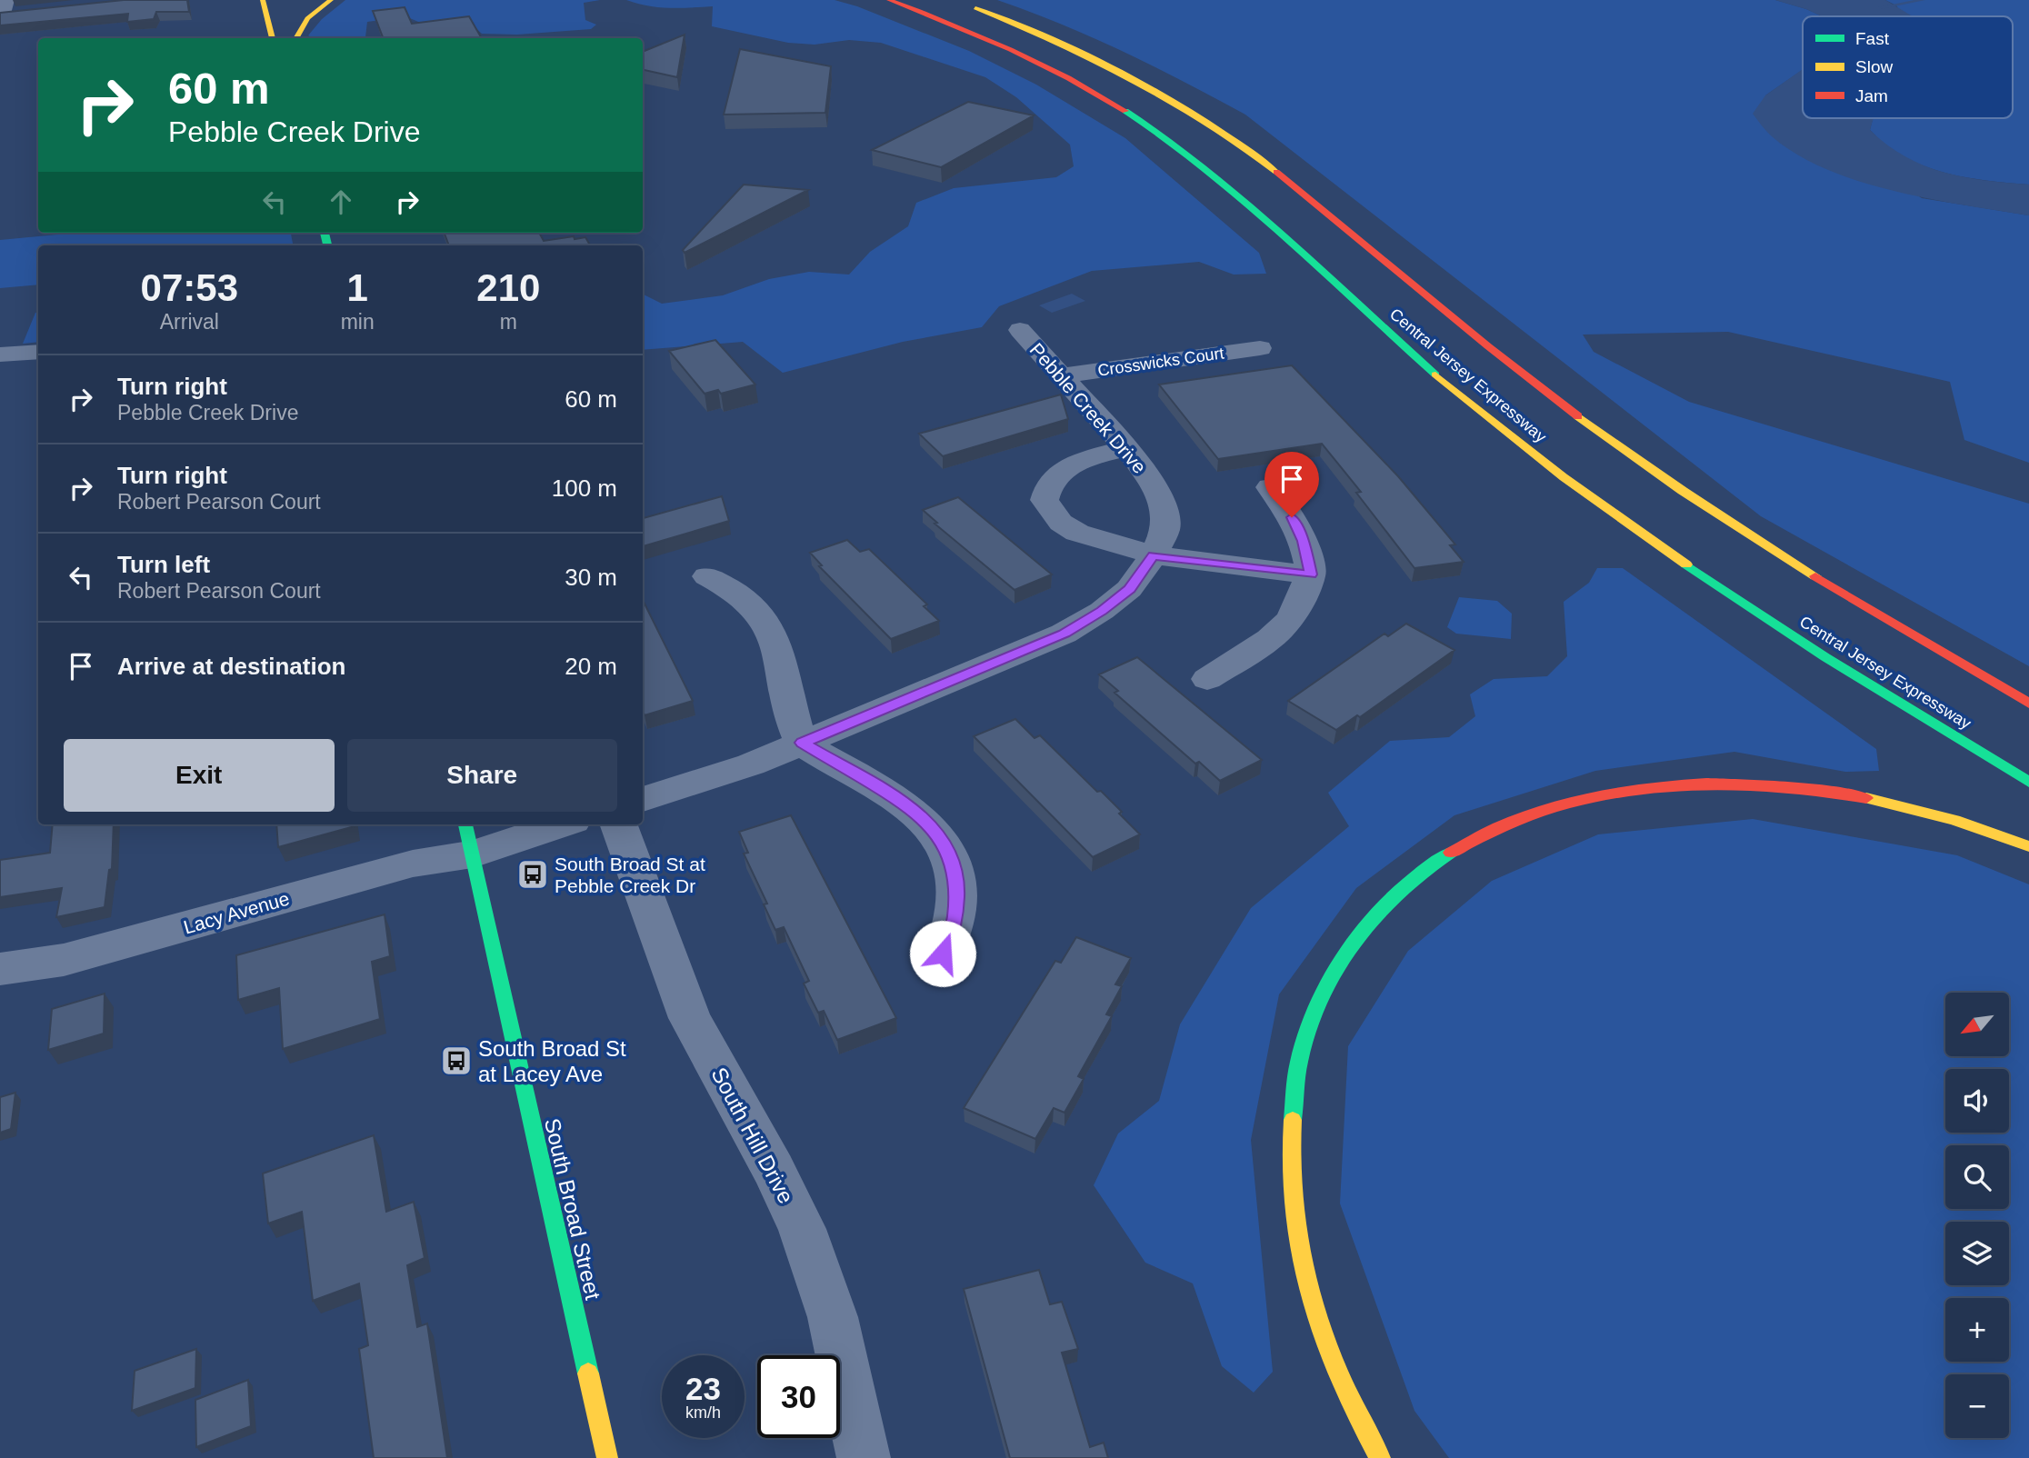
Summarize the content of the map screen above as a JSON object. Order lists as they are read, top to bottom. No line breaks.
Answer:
{"streets":{"main road":["Central Jersey Expressway","South Broad Street"],"street":["Crosswicks Court","Pebble Creek Drive","Lacy Avenue","South Hill Drive"]},"crossings":[["Crosswicks Court","Pebble Creek Drive"],["Lacy Avenue","South Broad Street"]],"places":{"bus stop":["South Broad St at Pebble Creek Dr","South Broad St at Lacey Ave"]},"legend":["Fast","Slow","Jam"],"north":"bottom left","page":{"turn":["60 m","Pebble Creek Drive"],"eta":["07:53","Arrival","1","min","210","m"],"list":[{"name":"Turn right","note":"Pebble Creek Drive","value":"60 m"},{"name":"Turn right","note":"Robert Pearson Court","value":"100 m"},{"name":"Turn left","note":"Robert Pearson Court","value":"30 m"},{"name":"Arrive at destination","value":"20 m"}],"buttons":["Exit","Share"],"map_buttons":["+","−"],"speed":"23 km/h","limit":"30"}}
